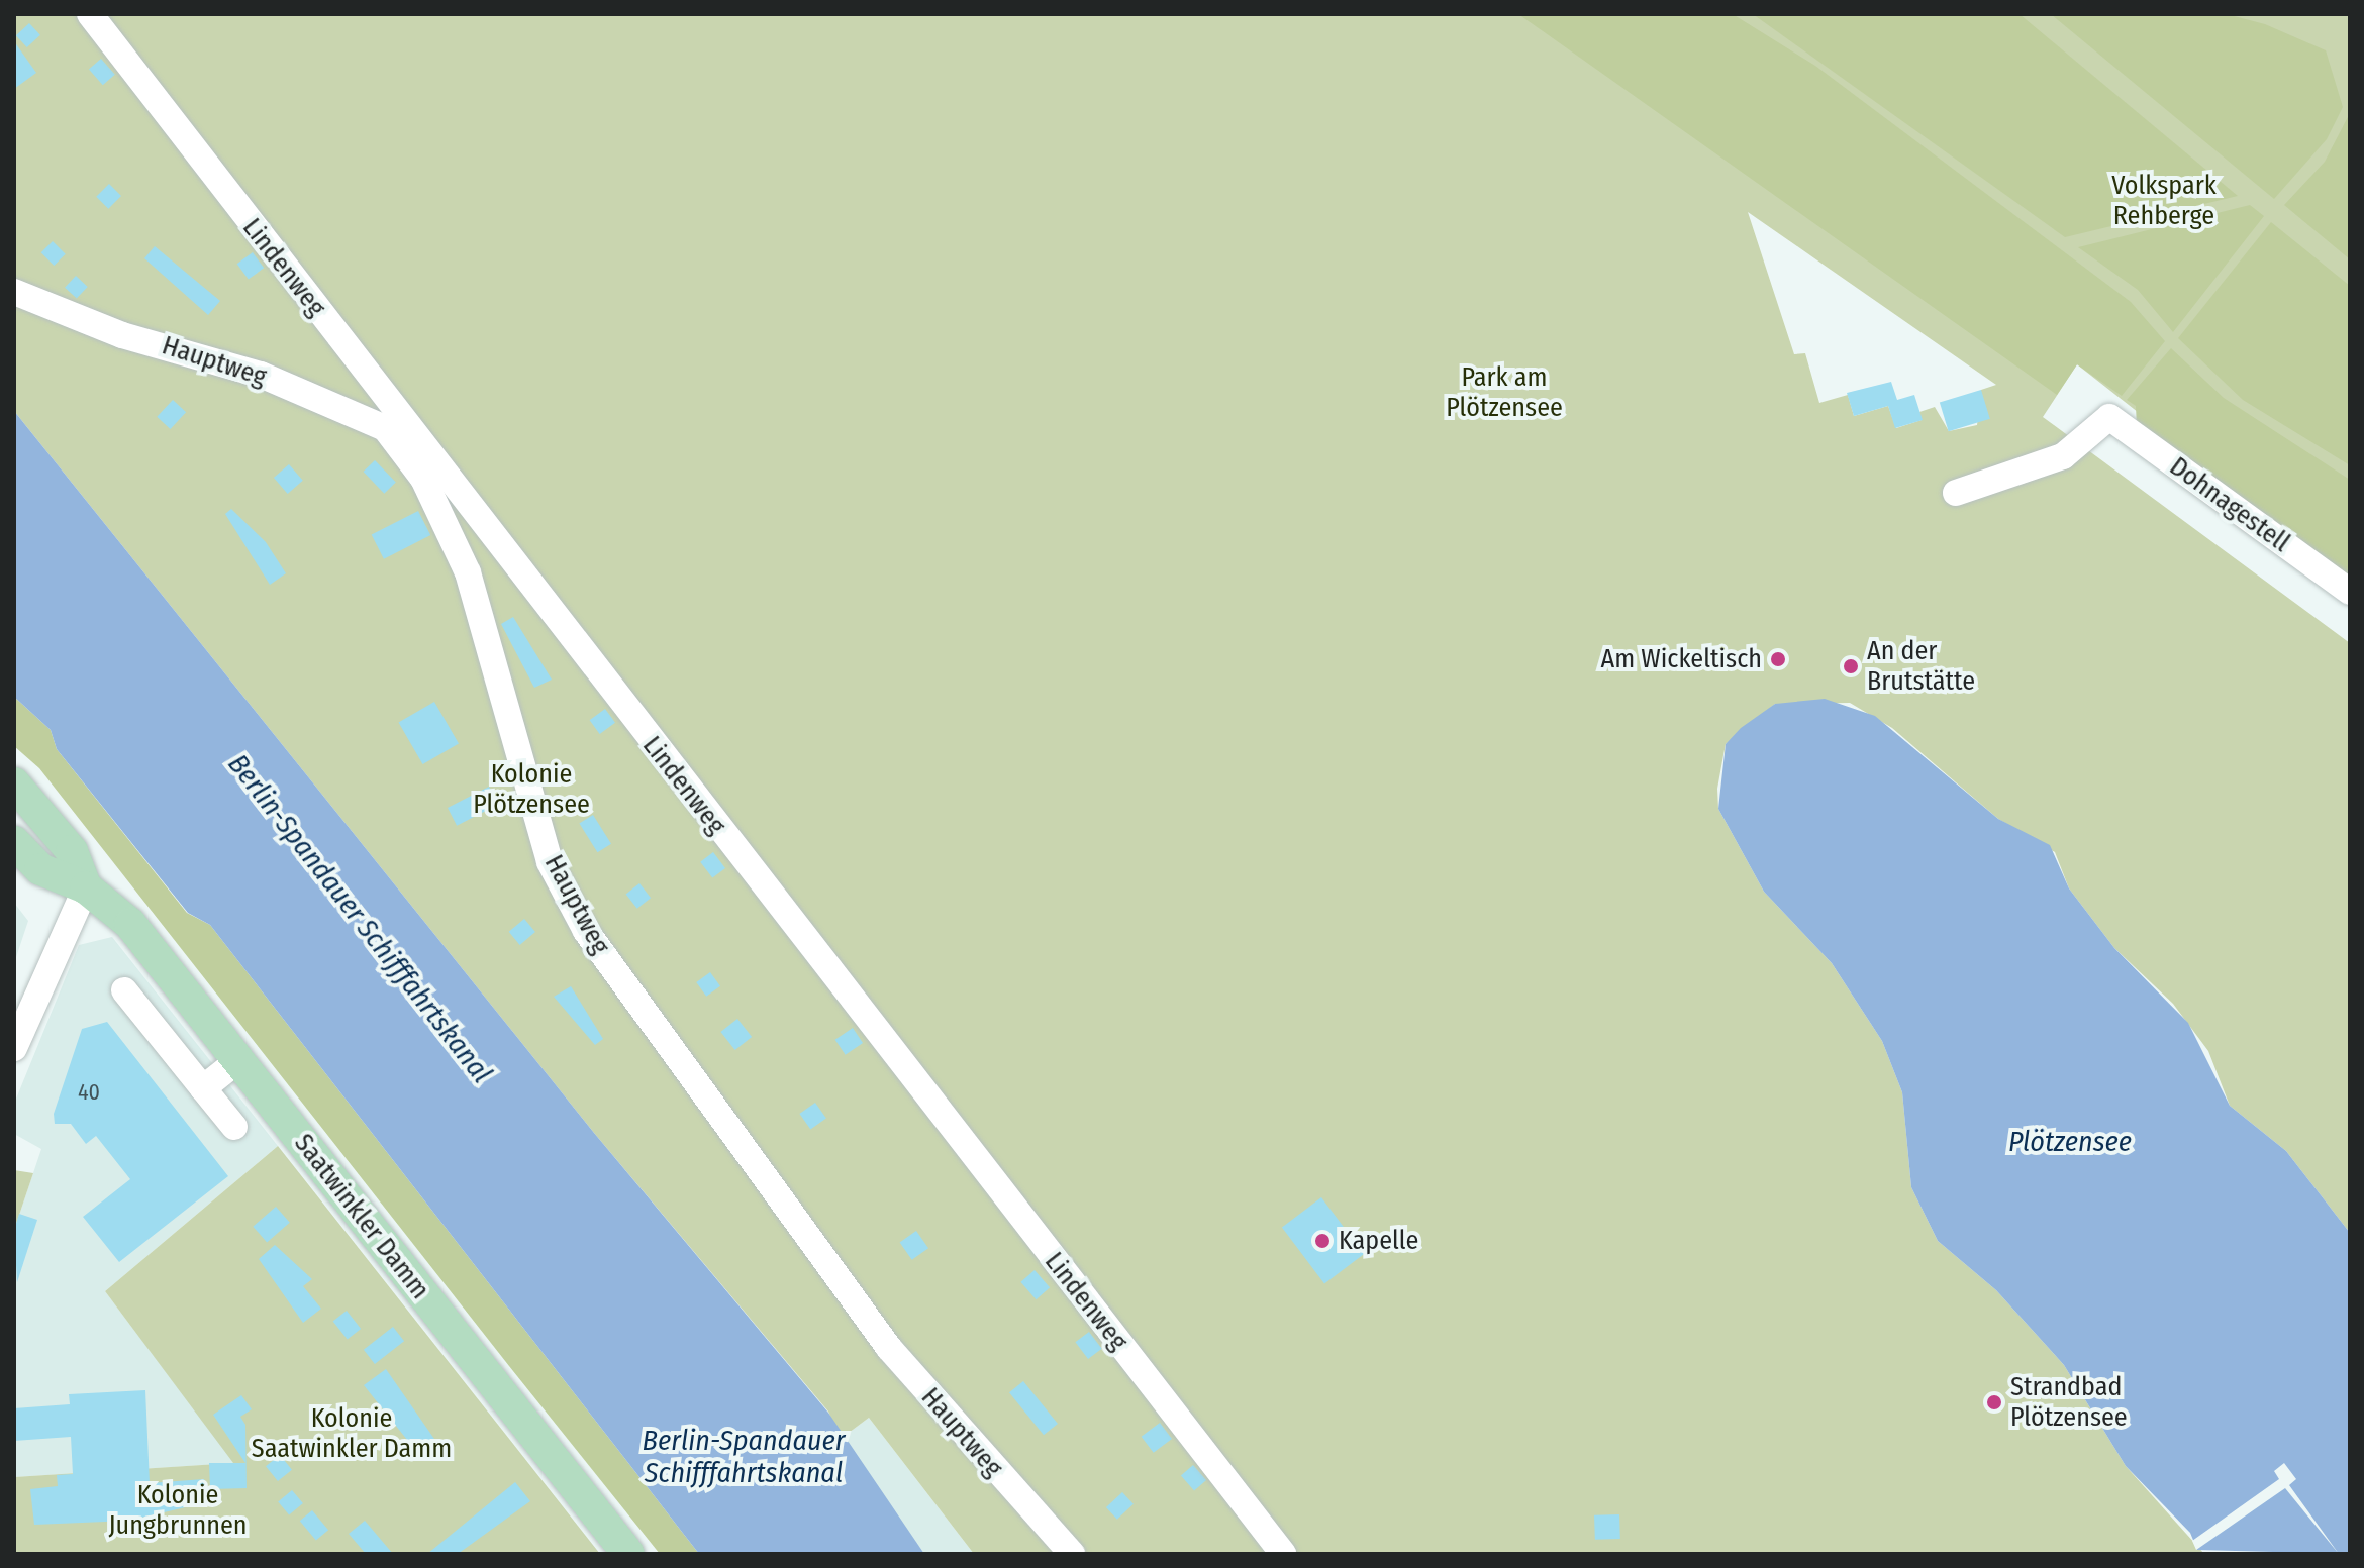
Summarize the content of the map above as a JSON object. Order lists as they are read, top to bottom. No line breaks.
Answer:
{"streets":{"main road":["Saatwinkler Damm"],"street":["Lindenweg","Hauptweg","Dohnagestell"]},"crossings":[["Lindenweg","Hauptweg"]],"water":["Berlin-Spandauer Schifffahrtskanal","Plötzensee"],"parks":["Volkspark Rehberge","Park am Plötzensee","Kolonie Plötzensee","Kolonie Saatwinkler Damm","Kolonie Jungbrunnen"],"places":["Am Wickeltisch","An der Brutstätte","Kapelle","Strandbad Plötzensee"],"house_numbers":["40"]}
